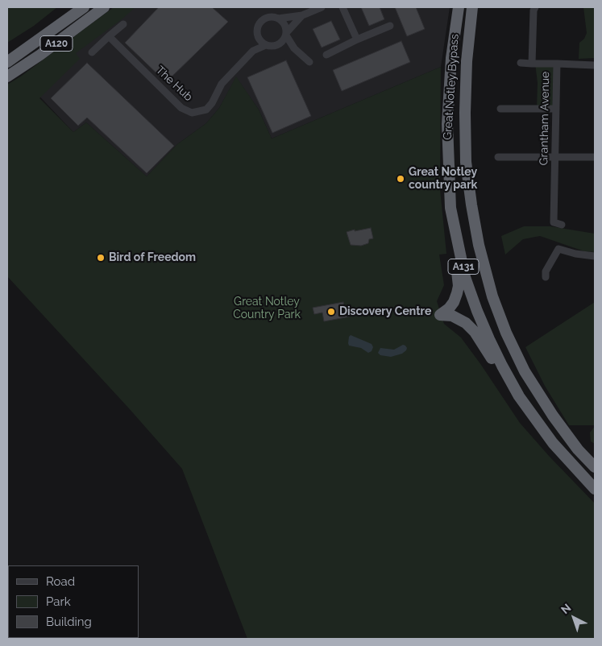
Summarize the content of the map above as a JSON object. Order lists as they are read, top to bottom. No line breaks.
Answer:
{"streets":{"highway":["A120","Great Notley Bypass","A131"],"street":["The Hub","Grantham Avenue"]},"parks":["Great Notley Country Park"],"places":["Great Notley country park","Bird of Freedom","Discovery Centre"],"legend":["Road","Park","Building"],"north":"top left"}
